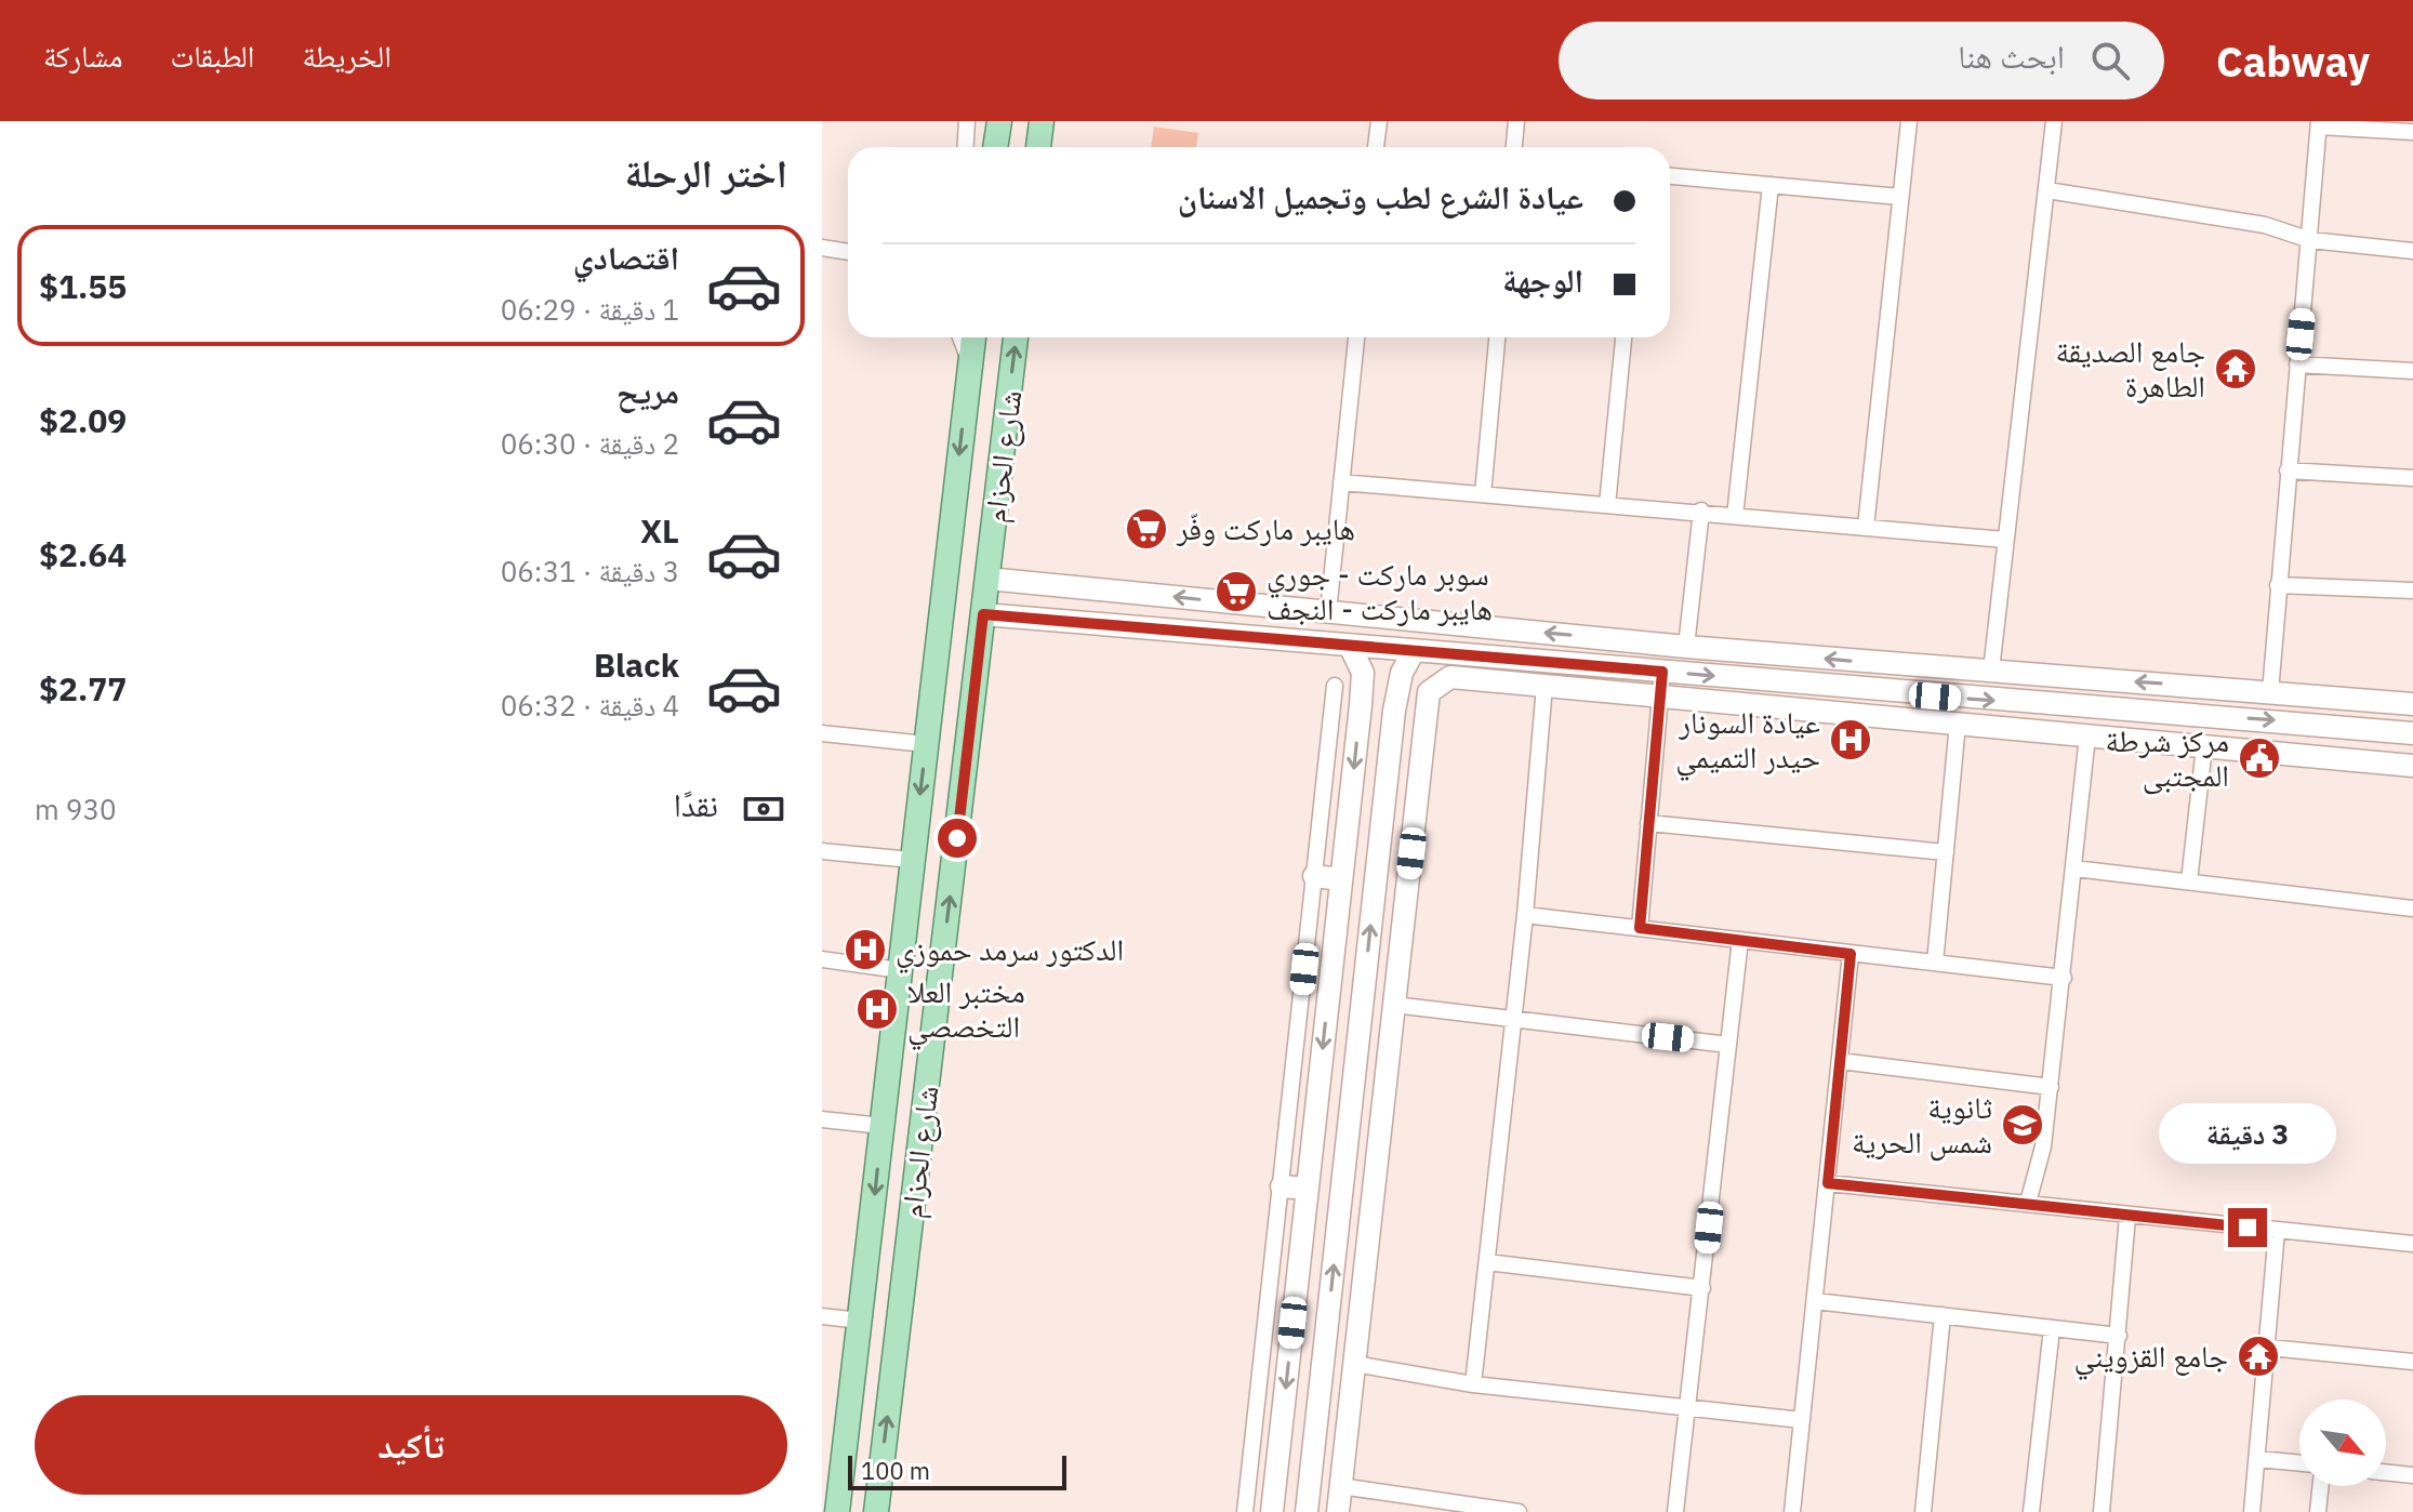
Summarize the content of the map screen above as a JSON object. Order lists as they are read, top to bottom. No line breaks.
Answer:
{"streets":{"main road":["شارع الحزام"]},"places":{"temple":["جامع الصديقة الطاهرة","جامع القزويني"],"supermarket":["هايبر ماركت وفّر","سوبر ماركت - جوري هايبر ماركت - النجف"],"hospital":["عيادة السونار حيدر التميمي","الدكتور سرمد حموزي","مختبر العلا التخصصي"],"public building":["مركز شرطة المجتبى"],"school or university":["ثانوية شمس الحرية"]},"scale_bar":"100 m","north":"bottom right","page":{"header":"Cabway","search":"ابحث هنا","nav":["الخريطة","الطبقات","مشاركة"],"heading":"اختر الرحلة","banner":["عيادة الشرع لطب وتجميل الاسنان","الوجهة"],"list":[{"name":"اقتصادي","note":"1 دقيقة · 06:29","value":"$1.55"},{"name":"مريح","note":"2 دقيقة · 06:30","value":"$2.09"},{"name":"XL","note":"3 دقيقة · 06:31","value":"$2.64"},{"name":"Black","note":"4 دقيقة · 06:32","value":"$2.77"}],"pay":["نقدًا","930 m"],"bubble":"3 دقيقة","buttons":"تأكيد","scale":"100 m"}}
